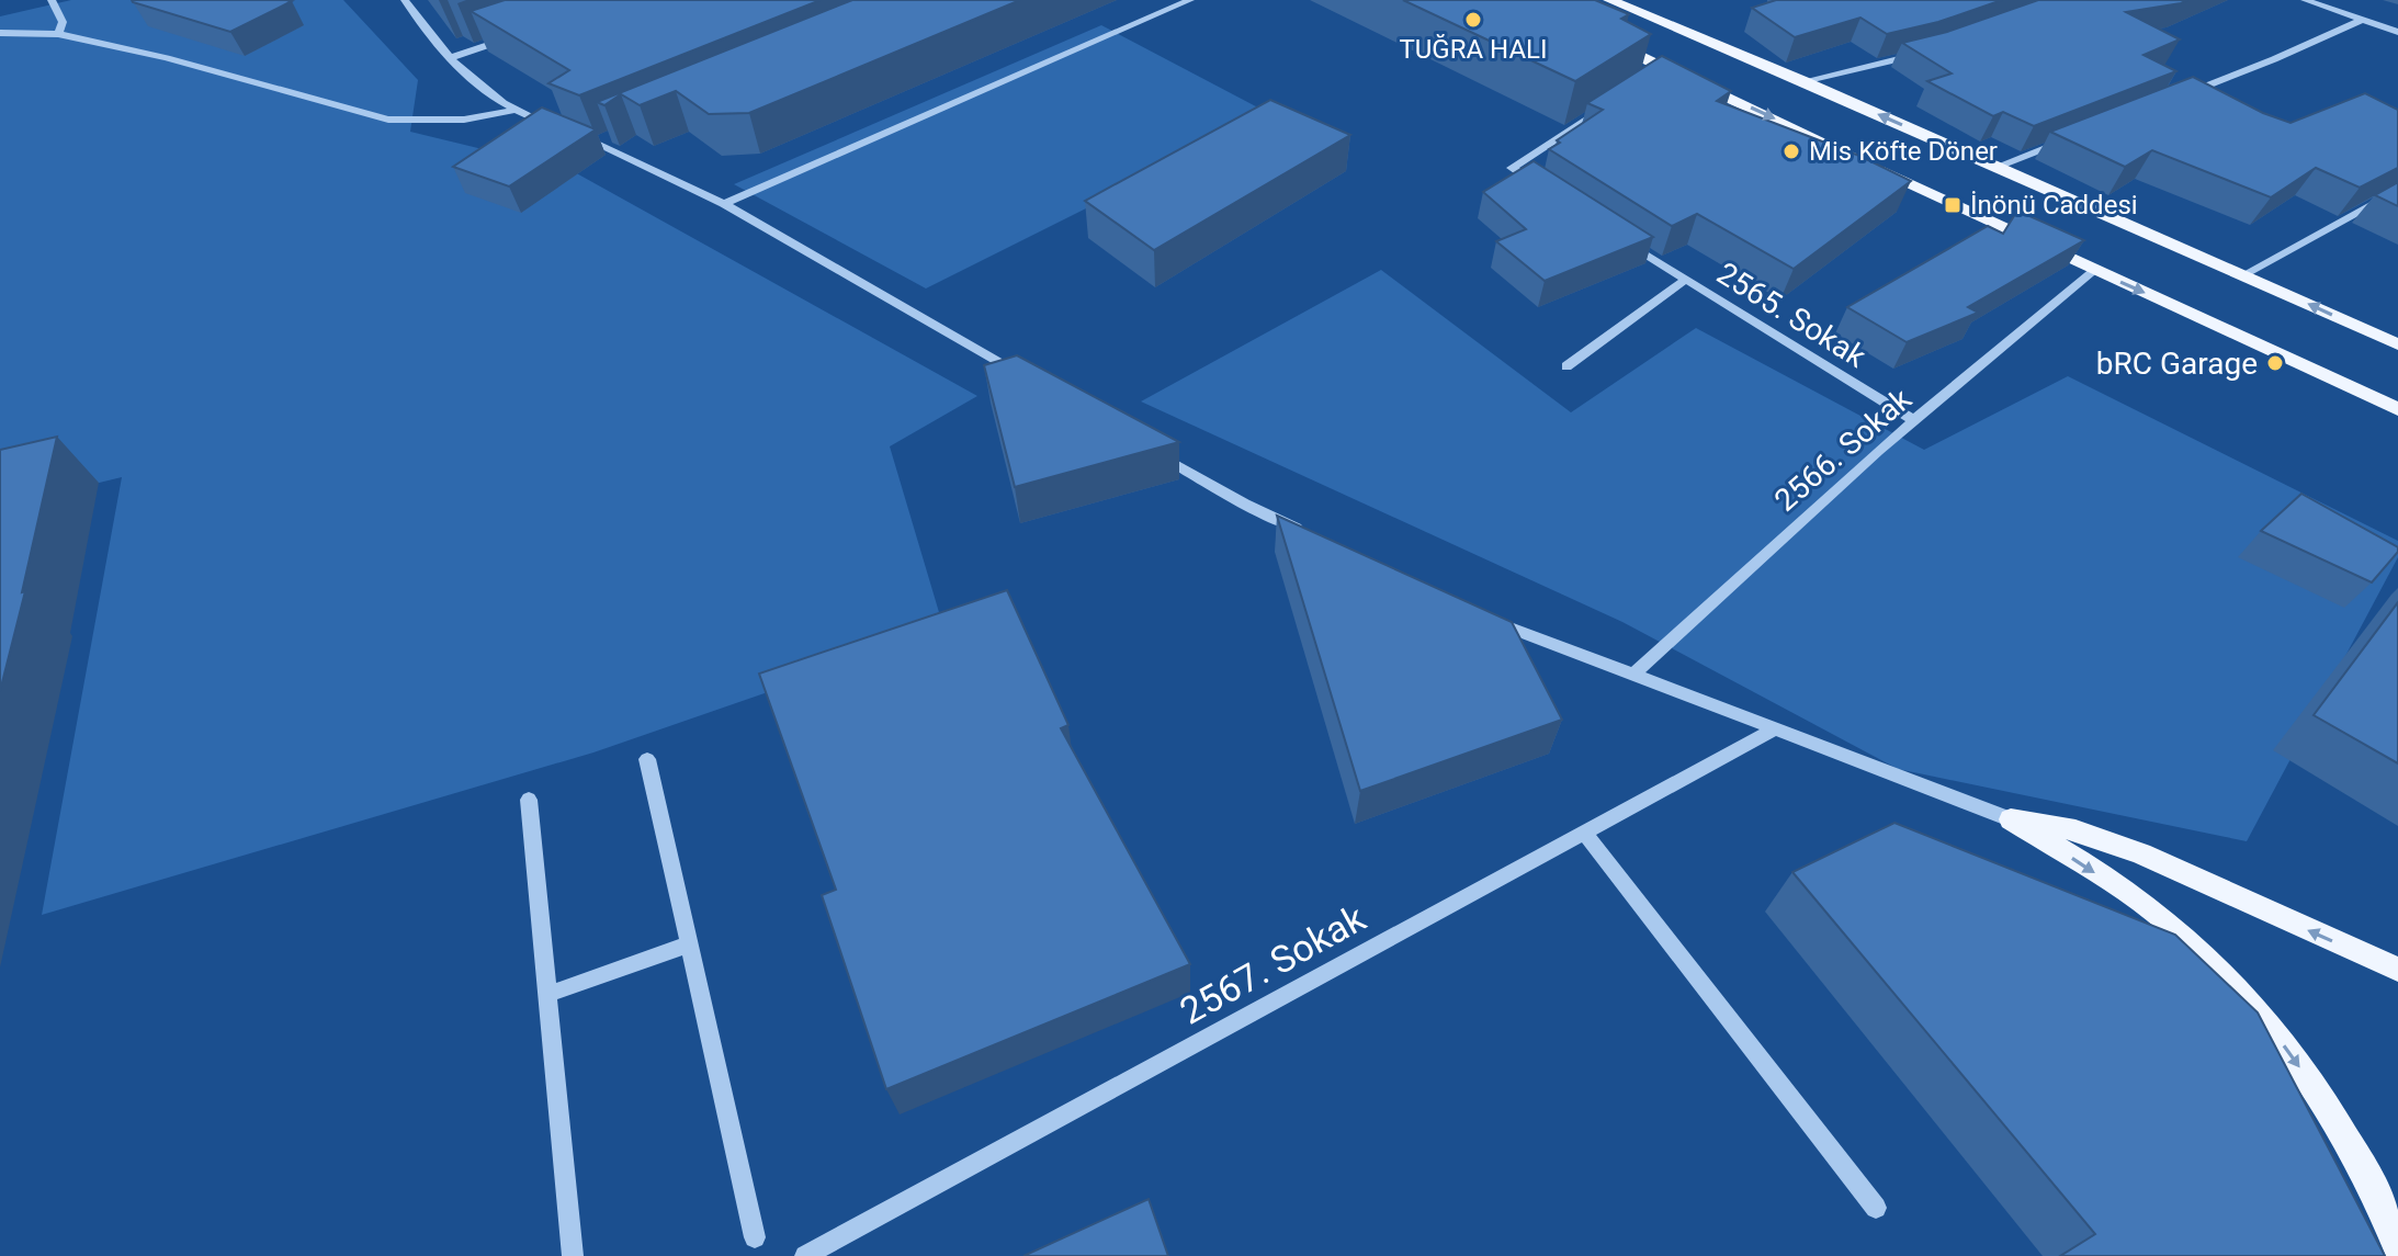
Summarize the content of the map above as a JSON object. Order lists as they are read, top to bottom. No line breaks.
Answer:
{"streets":{"street":["2565. Sokak","2566. Sokak","2567. Sokak"]},"crossings":[["2565. Sokak","2566. Sokak"]],"places":{"other":["TUĞRA HALI","Mis Köfte Döner","bRC Garage"],"transit":["İnönü Caddesi"]}}
